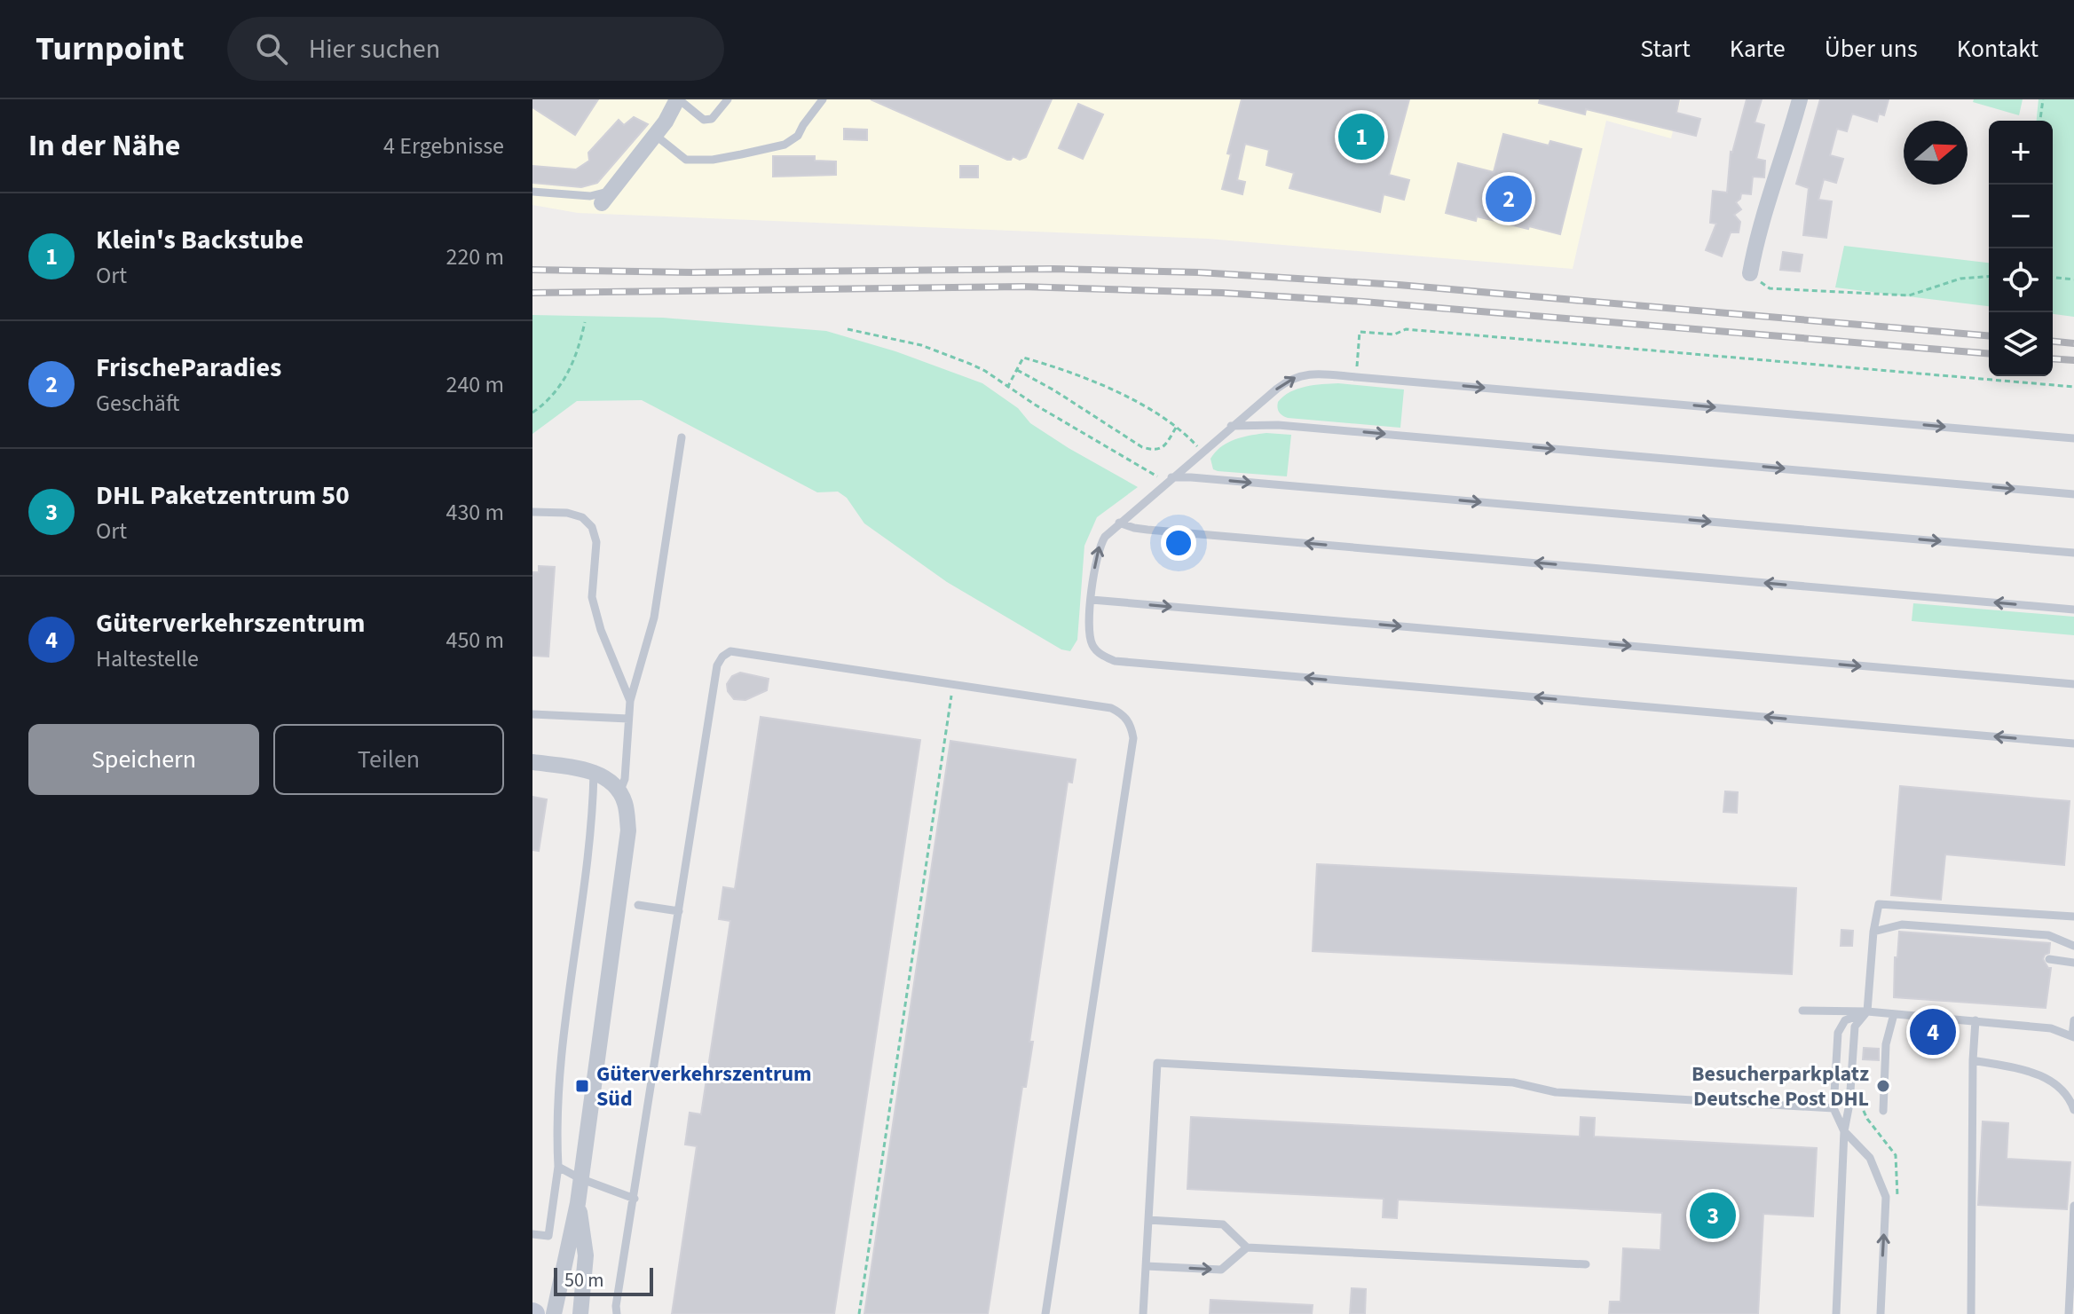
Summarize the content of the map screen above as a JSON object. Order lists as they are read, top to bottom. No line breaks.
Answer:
{"places":{"transit":["Güterverkehrszentrum Süd"],"other":["Besucherparkplatz Deutsche Post DHL"]},"scale_bar":"50 m","north":"right","page":{"header":"Turnpoint","search":"Hier suchen","nav":["Start","Karte","Über uns","Kontakt"],"heading":["In der Nähe","4 Ergebnisse"],"pins":["1","2","4","3"],"map_buttons":["+","−"],"list":[{"mark":"1","name":"Klein's Backstube","note":"Ort","value":"220 m"},{"mark":"2","name":"FrischeParadies","note":"Geschäft","value":"240 m"},{"mark":"3","name":"DHL Paketzentrum 50","note":"Ort","value":"430 m"},{"mark":"4","name":"Güterverkehrszentrum","note":"Haltestelle","value":"450 m"}],"buttons":["Speichern","Teilen"],"scale":"50 m"}}
